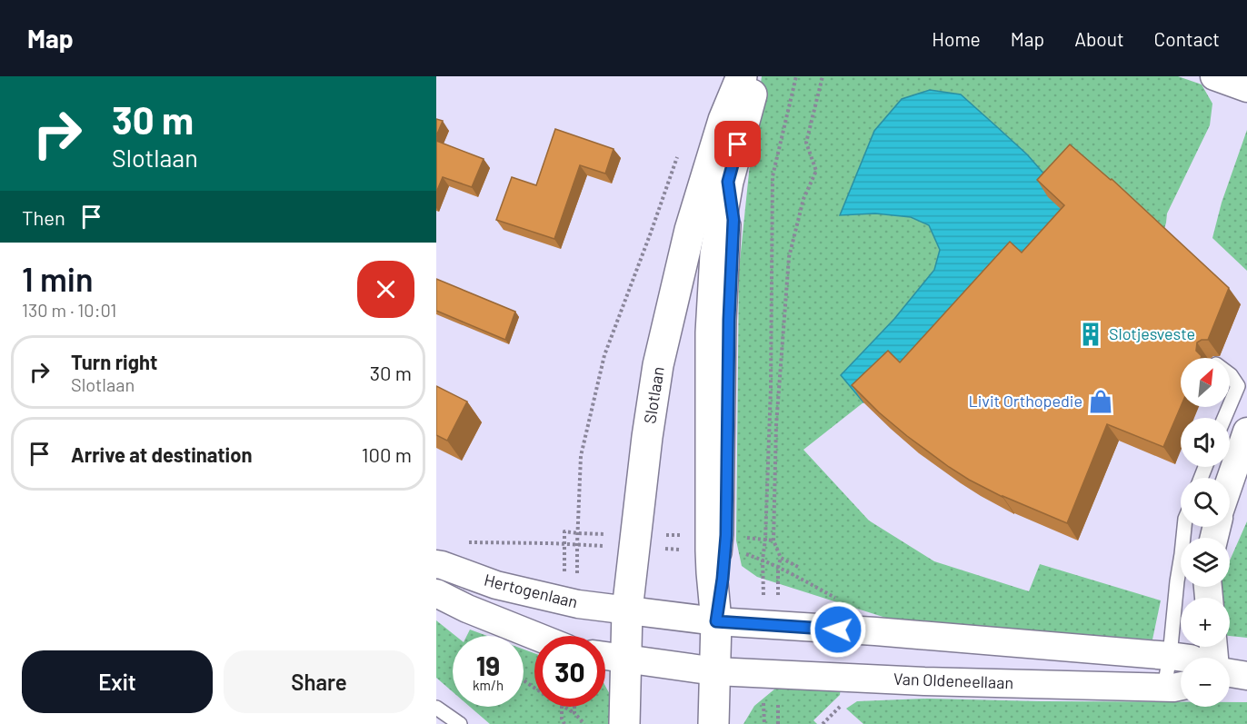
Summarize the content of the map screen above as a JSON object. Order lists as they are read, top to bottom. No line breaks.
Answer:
{"streets":{"street":["Slotlaan","Hertogenlaan","Van Oldeneellaan"]},"crossings":[["Slotlaan","Hertogenlaan"],["Slotlaan","Van Oldeneellaan"]],"places":{"building":["Slotjesveste"],"shop":["Livit Orthopedie"]},"north":"top right","page":{"header":"Map","nav":["Home","Map","About","Contact"],"turn":["30 m","Slotlaan"],"then":"Then","heading":["1 min","130 m · 10:01"],"list":[{"name":"Turn right","note":"Slotlaan","value":"30 m"},{"name":"Arrive at destination","value":"100 m"}],"map_buttons":["+","−"],"speed":"19 km/h","limit":"30","buttons":["Exit","Share"]}}
